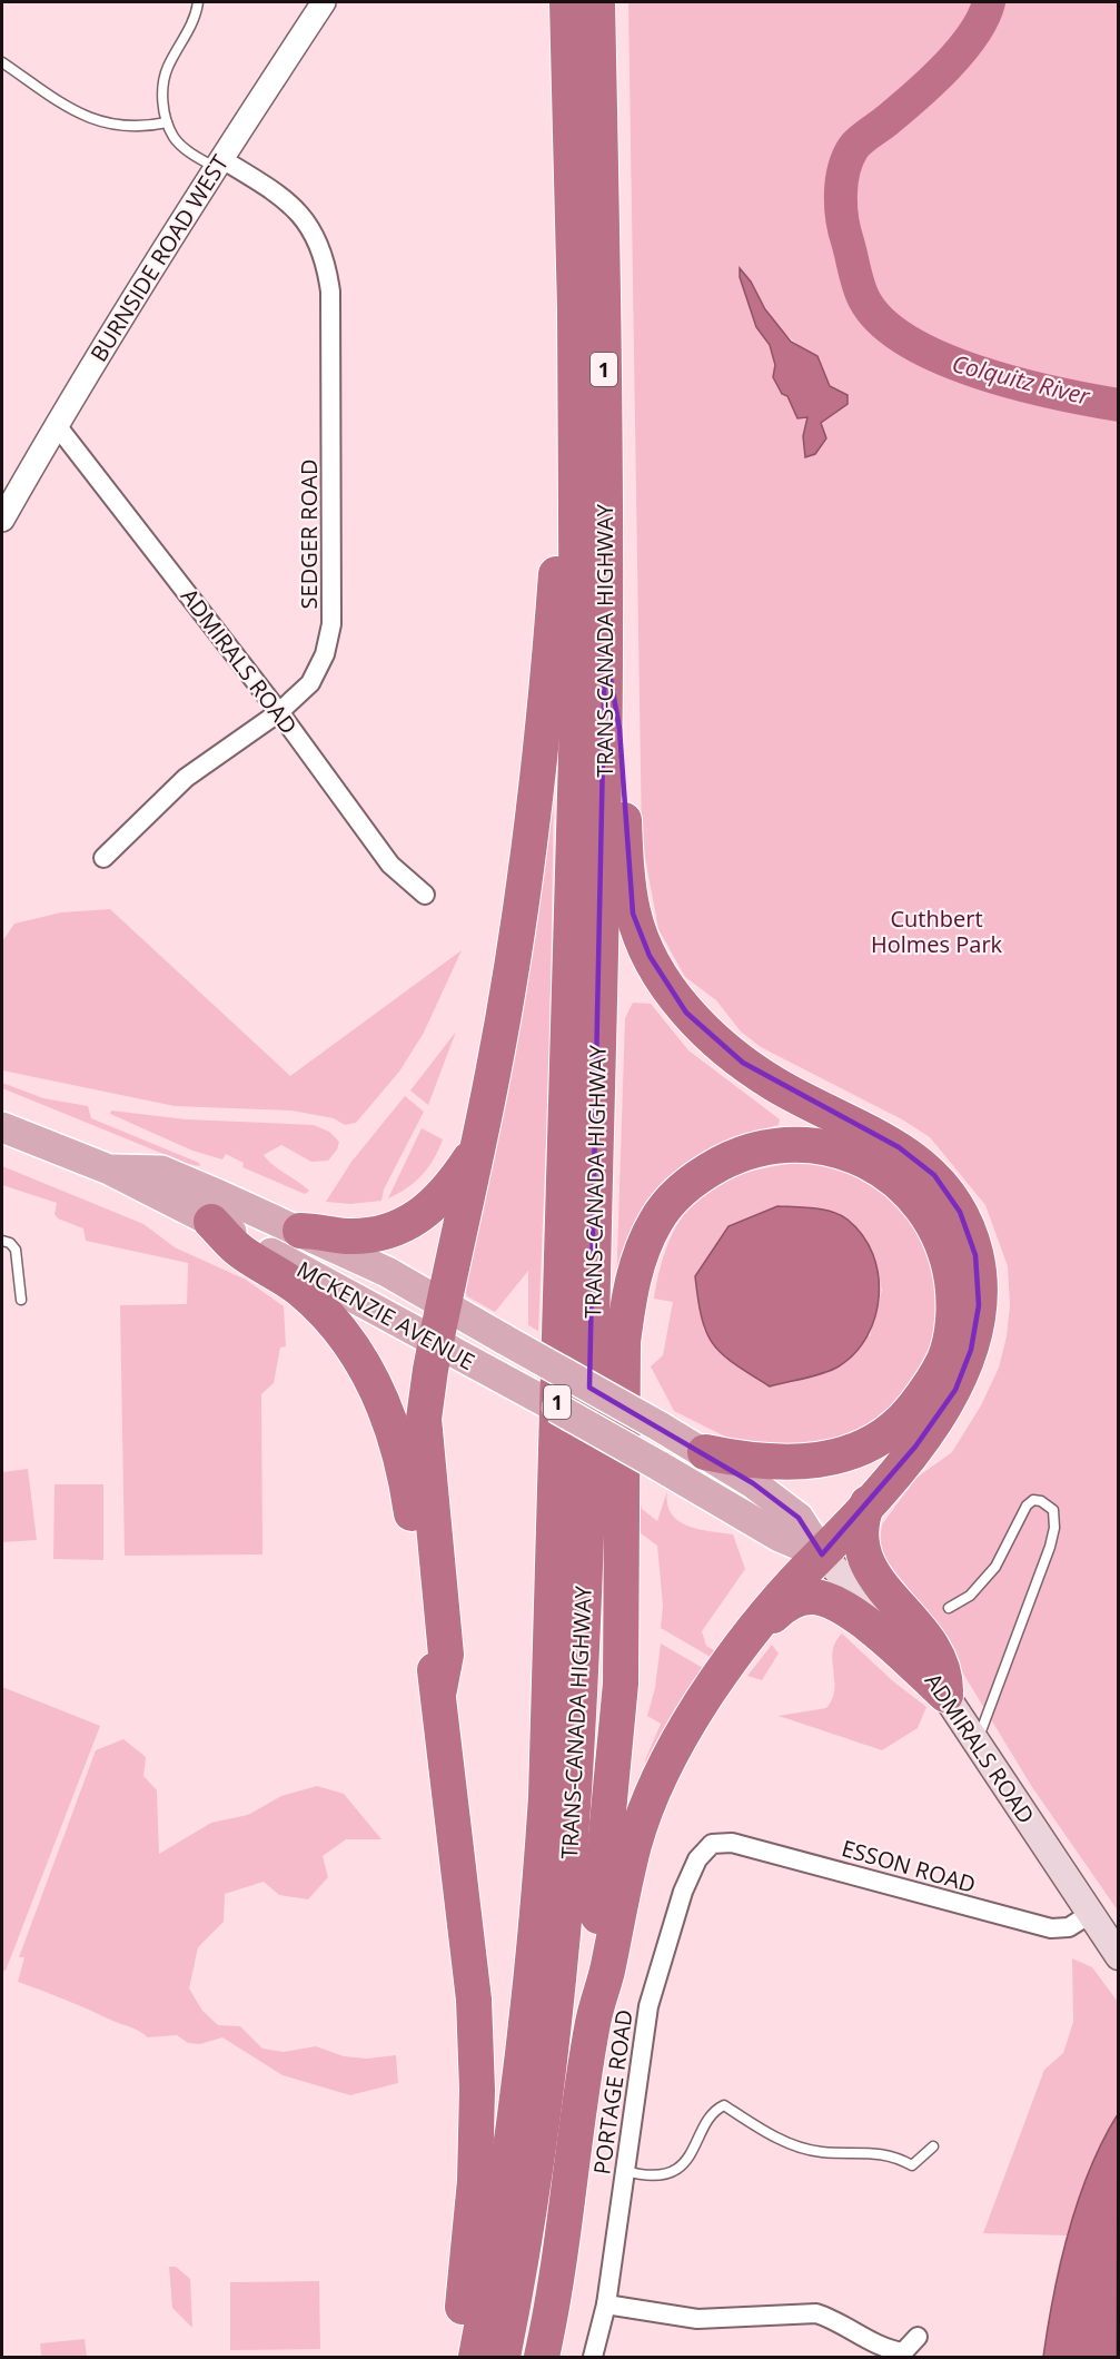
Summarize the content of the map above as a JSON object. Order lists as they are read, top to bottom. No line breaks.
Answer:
{"streets":{"highway":["1","TRANS-CANADA HIGHWAY"],"main road":["ADMIRALS ROAD","MCKENZIE AVENUE"],"street":["BURNSIDE ROAD WEST","SEDGER ROAD","ESSON ROAD","PORTAGE ROAD"]},"crossings":[["BURNSIDE ROAD WEST","SEDGER ROAD"],["BURNSIDE ROAD WEST","ADMIRALS ROAD"],["SEDGER ROAD","ADMIRALS ROAD"],["ADMIRALS ROAD","MCKENZIE AVENUE"],["ADMIRALS ROAD","ESSON ROAD"],["ESSON ROAD","PORTAGE ROAD"]],"water":["Colquitz River"],"parks":["Cuthbert Holmes Park"]}
